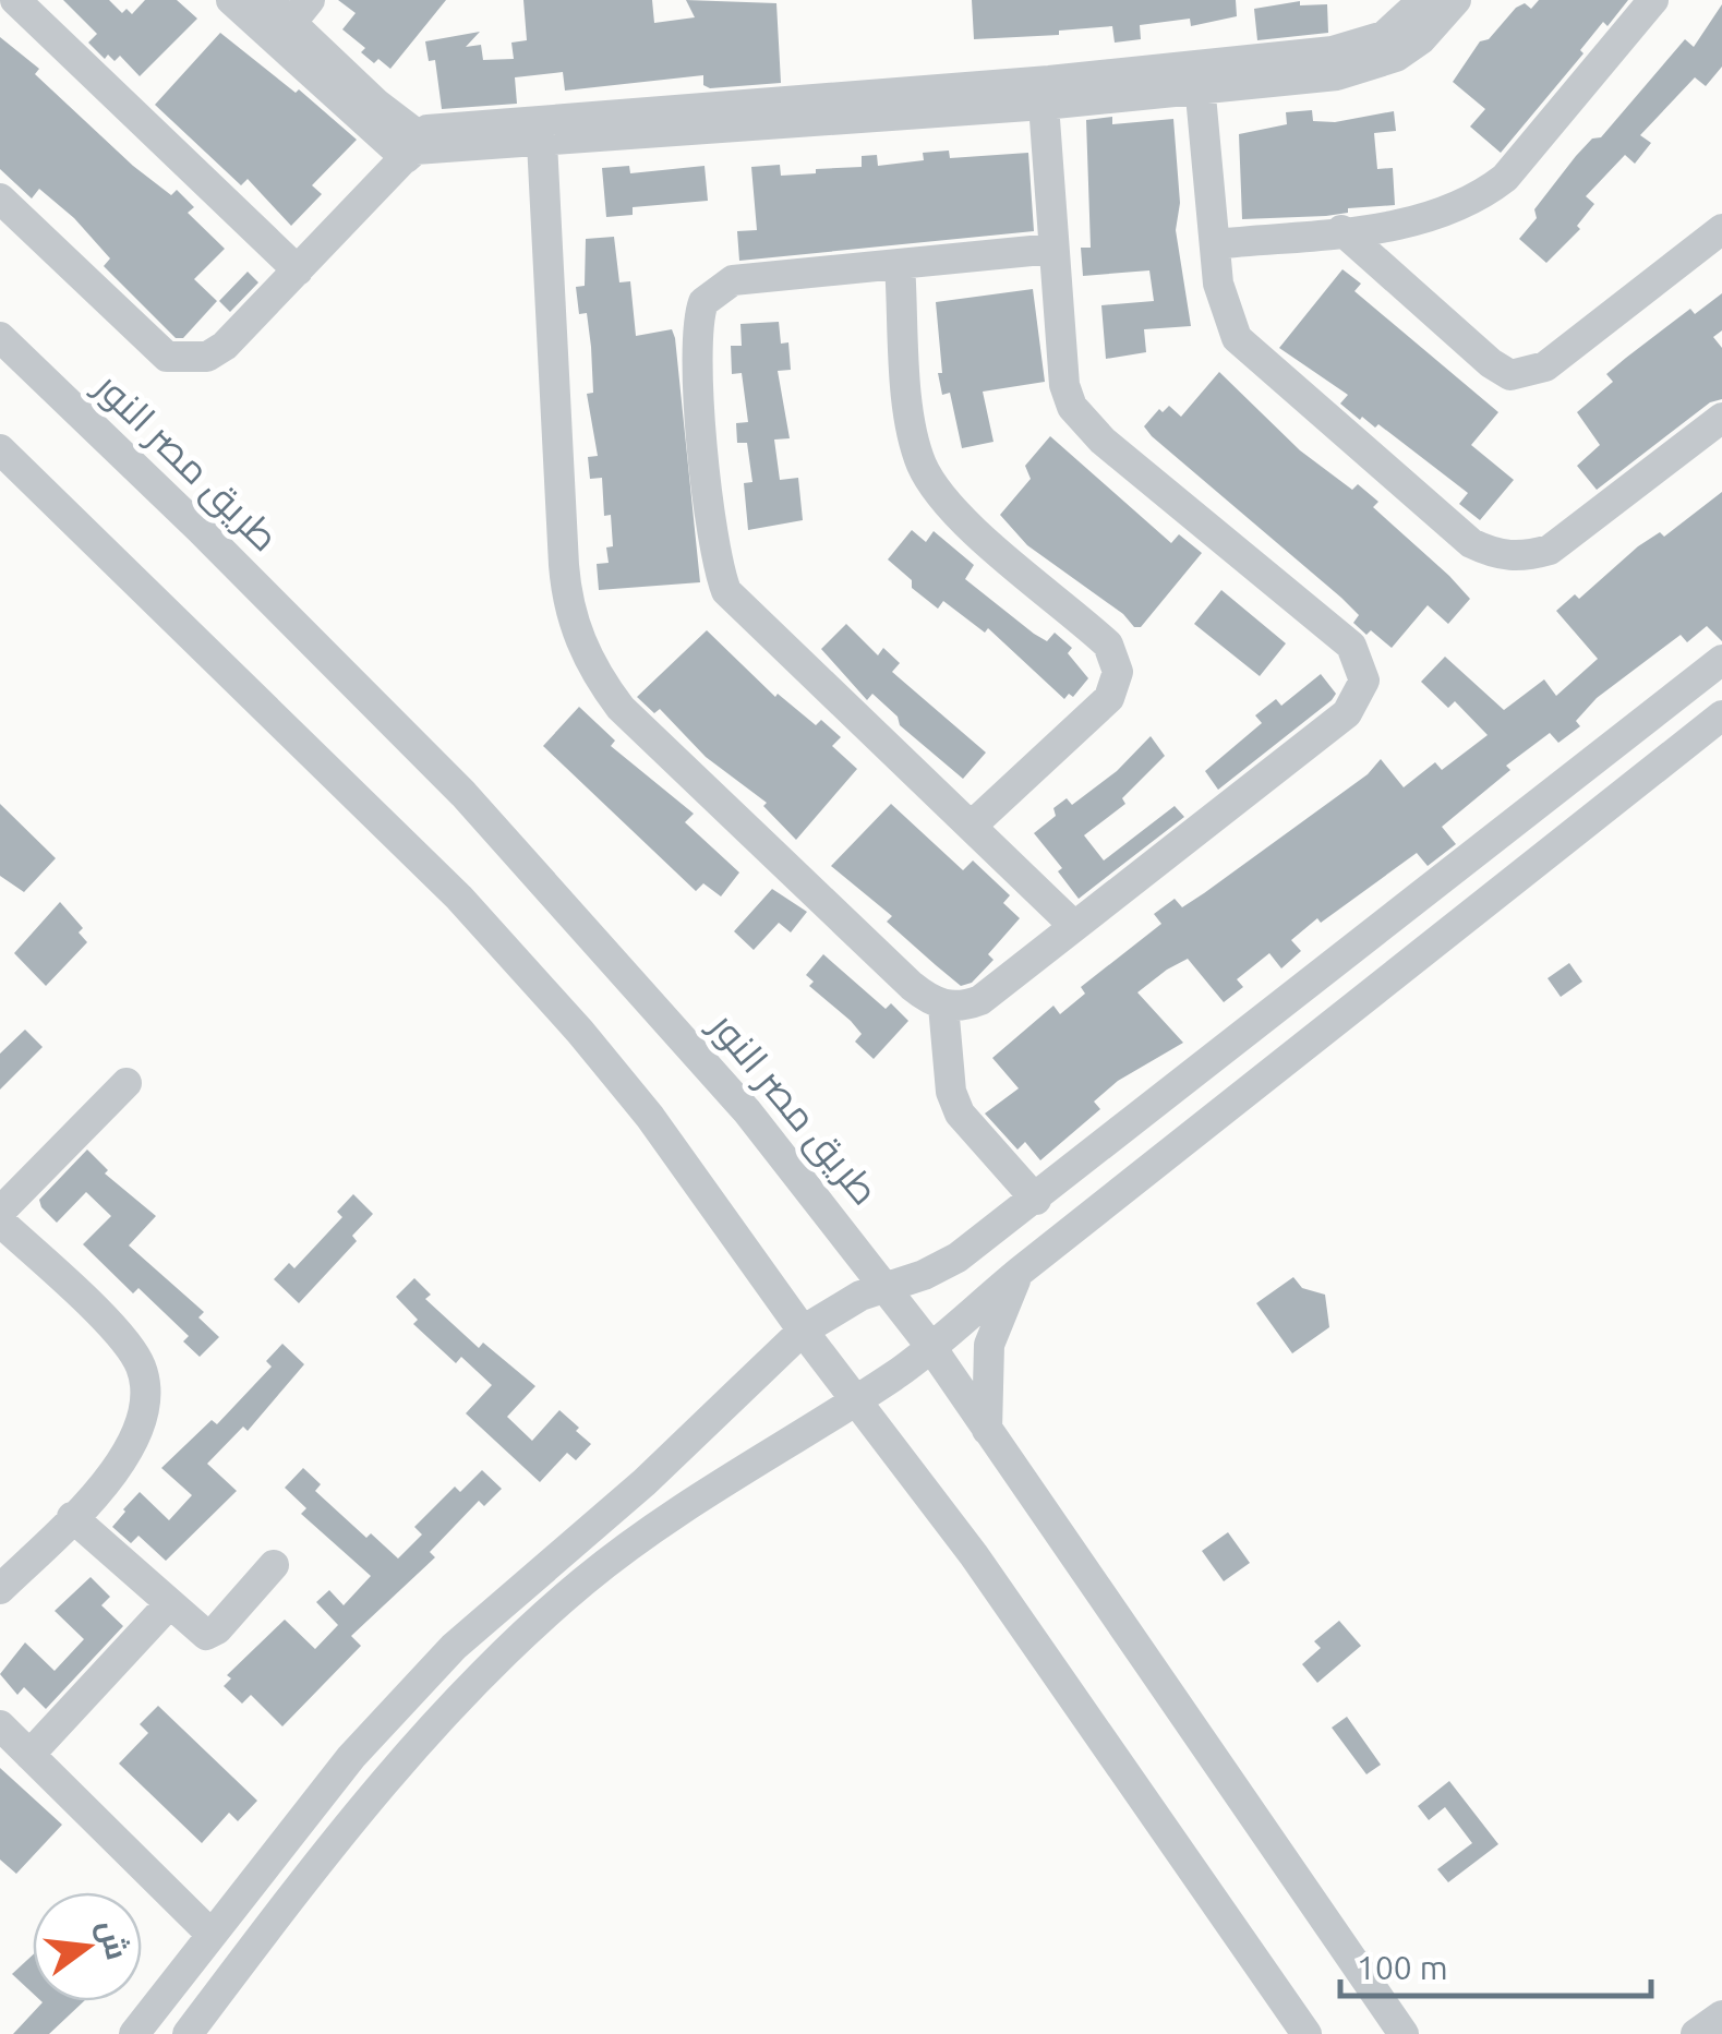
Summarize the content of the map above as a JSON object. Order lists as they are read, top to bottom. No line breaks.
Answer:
{"streets":{"street":["طريق مصر النور"]},"scale_bar":"100 m","north":"right"}
